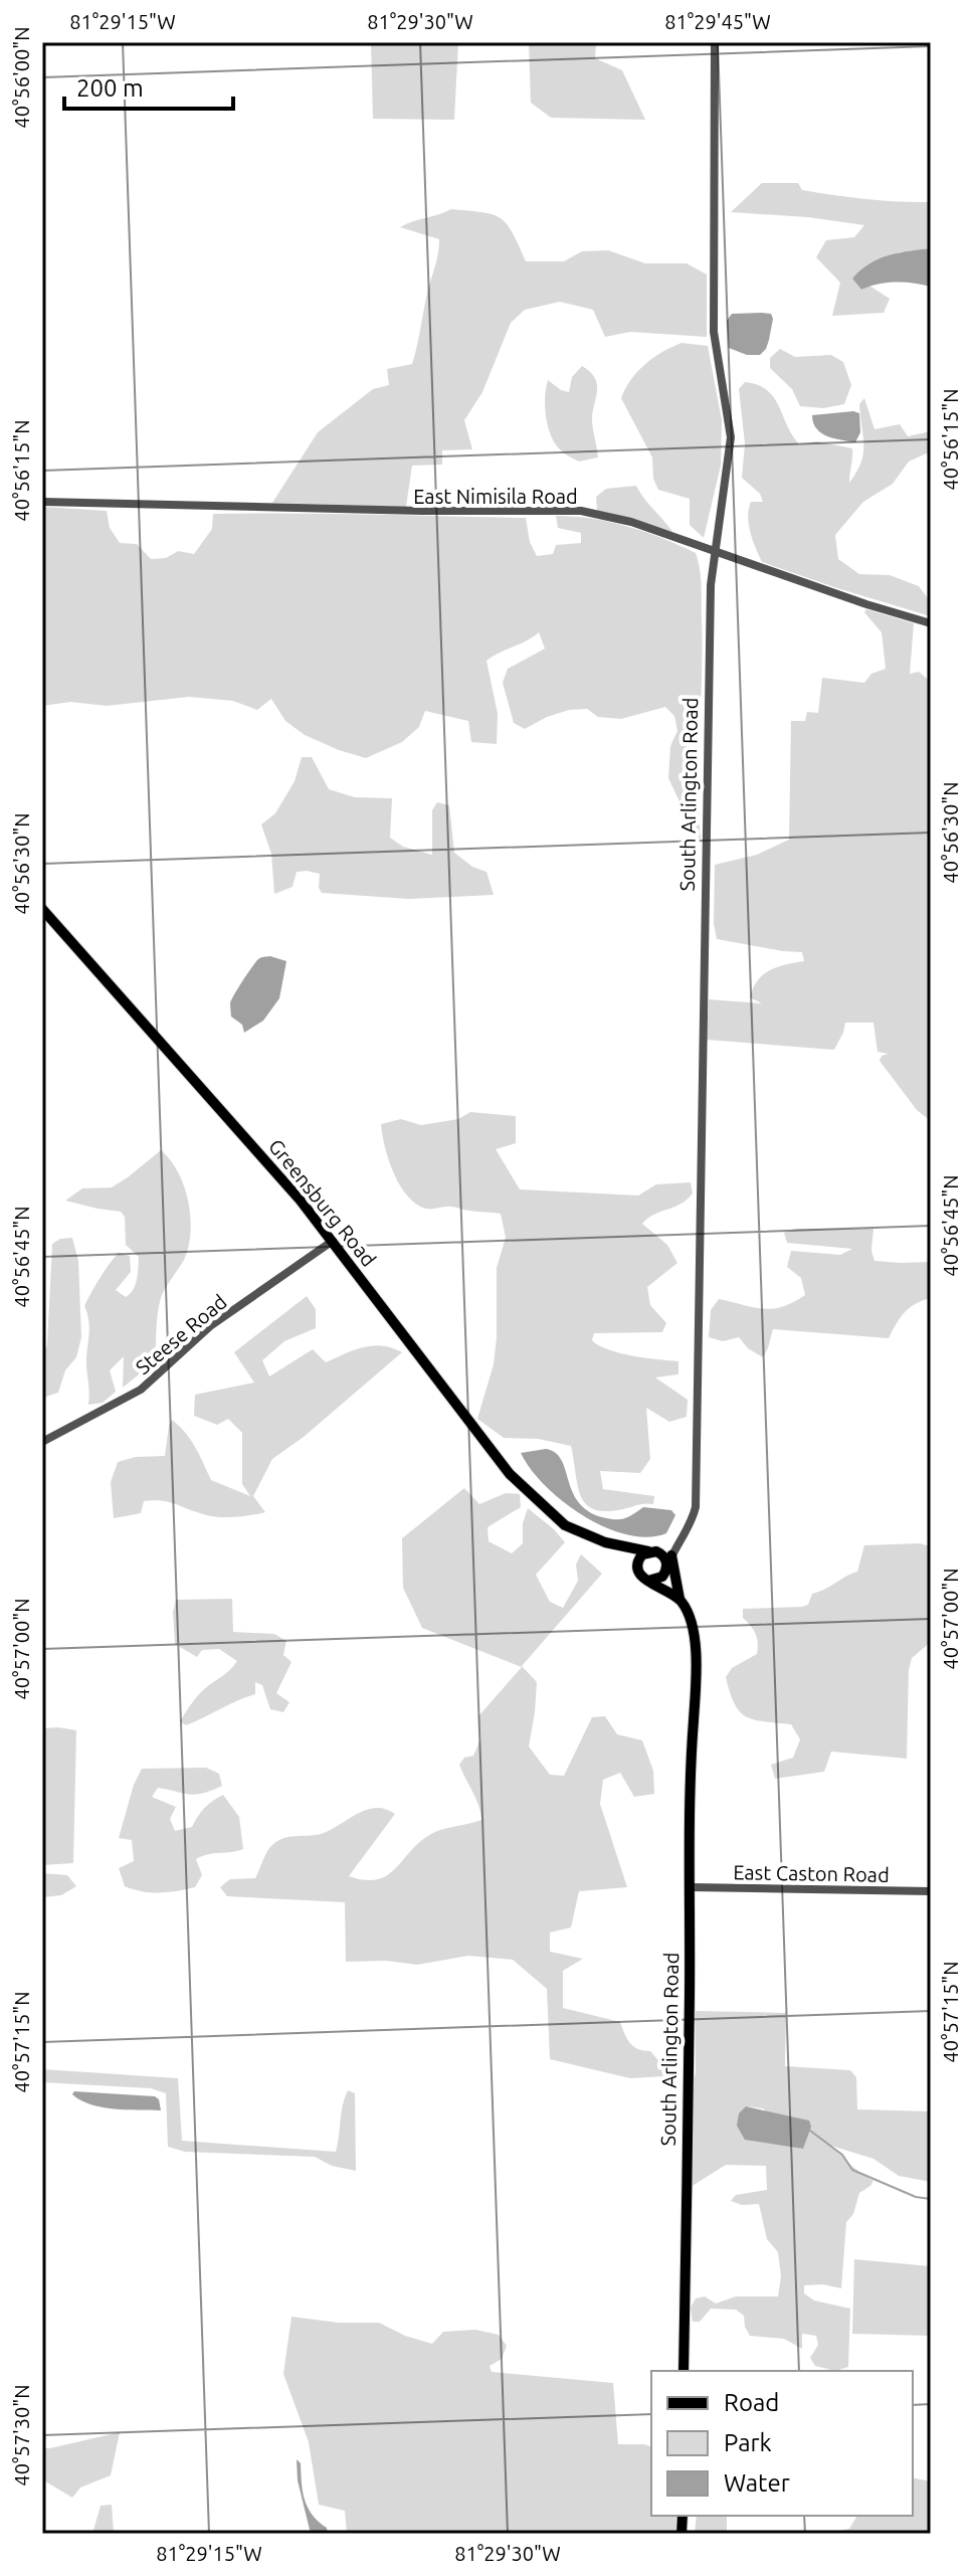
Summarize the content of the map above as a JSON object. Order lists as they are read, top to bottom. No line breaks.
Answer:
{"streets":{"main road":["South Arlington Road","Greensburg Road"],"street":["East Nimisila Road","Steese Road","East Caston Road"]},"crossings":[["East Nimisila Road","South Arlington Road"],["South Arlington Road","East Caston Road"],["Greensburg Road","Steese Road"]],"legend":["Road","Park","Water"],"scale_bar":"200 m","coordinates":["81°29'15\"W","81°29'30\"W","81°29'45\"W","40°56'00\"N","40°56'15\"N","40°56'30\"N","40°56'45\"N","40°57'00\"N","40°57'15\"N","40°57'30\"N"]}
